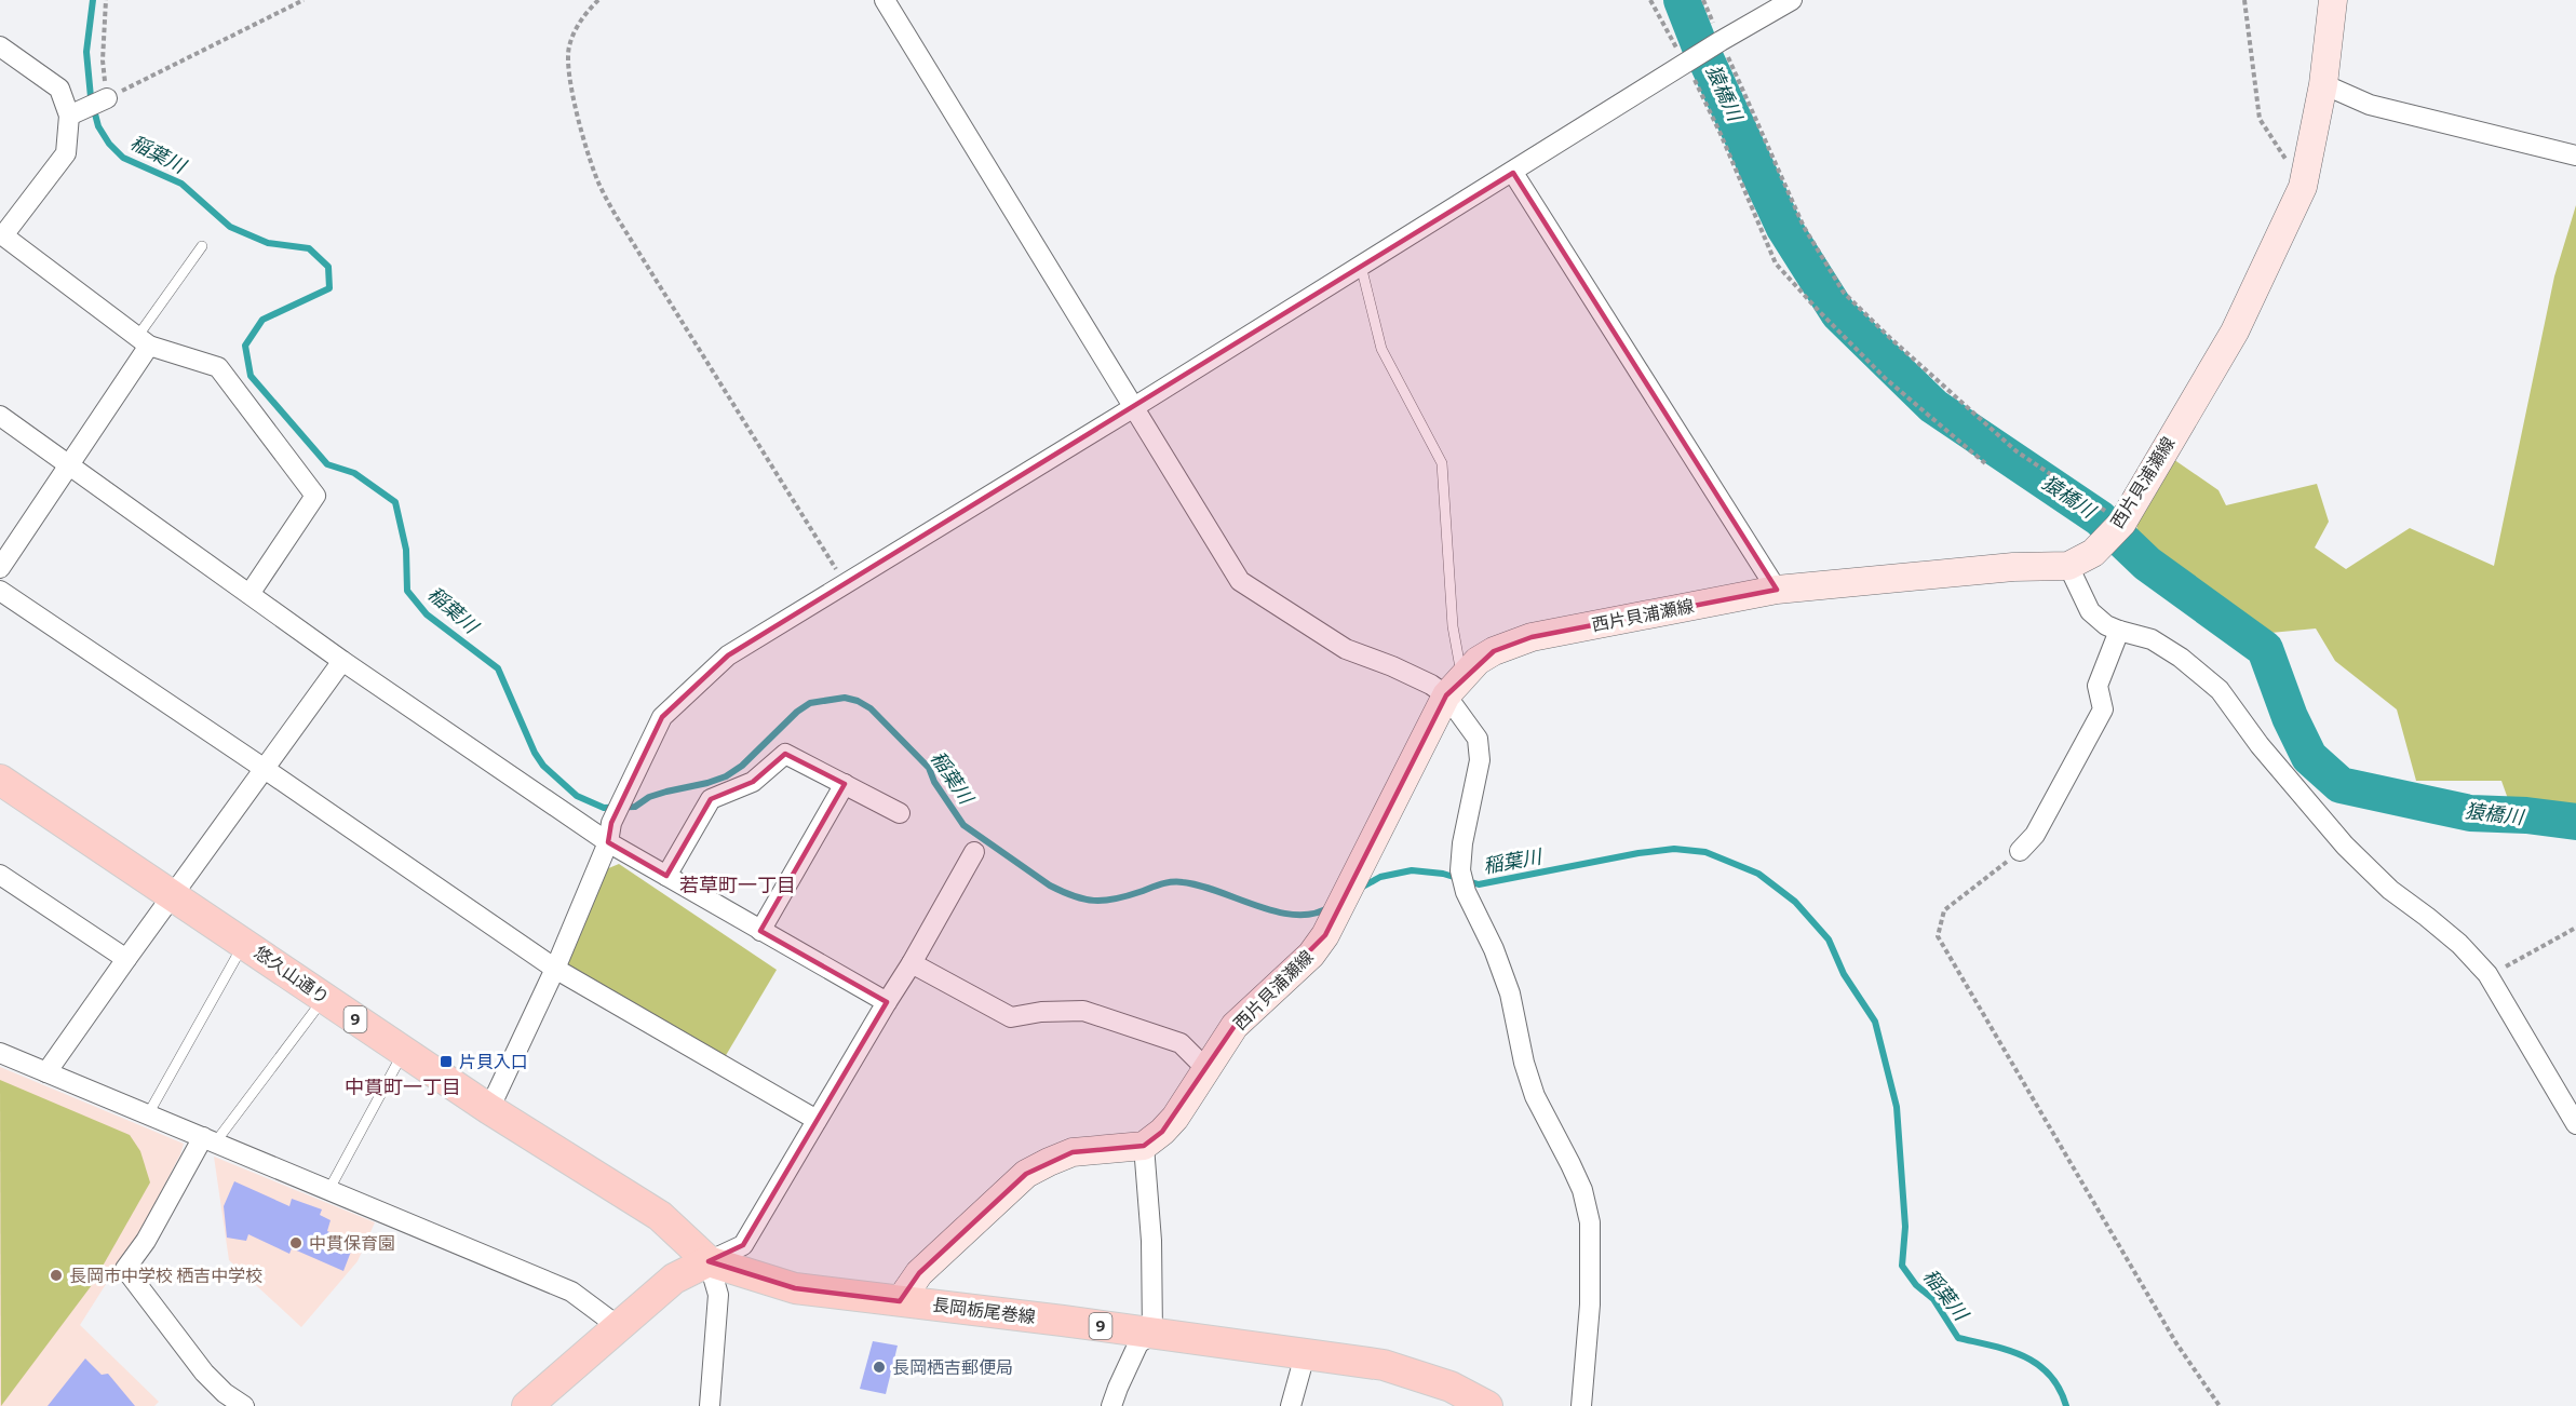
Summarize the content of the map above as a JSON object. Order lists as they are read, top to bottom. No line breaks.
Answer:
{"streets":{"main road":["西片貝浦瀬線","悠久山通り","9","長岡栃尾巻線"]},"crossings":[["悠久山通り","長岡栃尾巻線"]],"districts":["若草町一丁目","中貫町一丁目"],"water":["猿橋川","稲葉川"],"places":{"transit":["片貝入口"],"other":["中貫保育園","長岡市中学校 栖吉中学校","長岡栖吉郵便局"]}}
